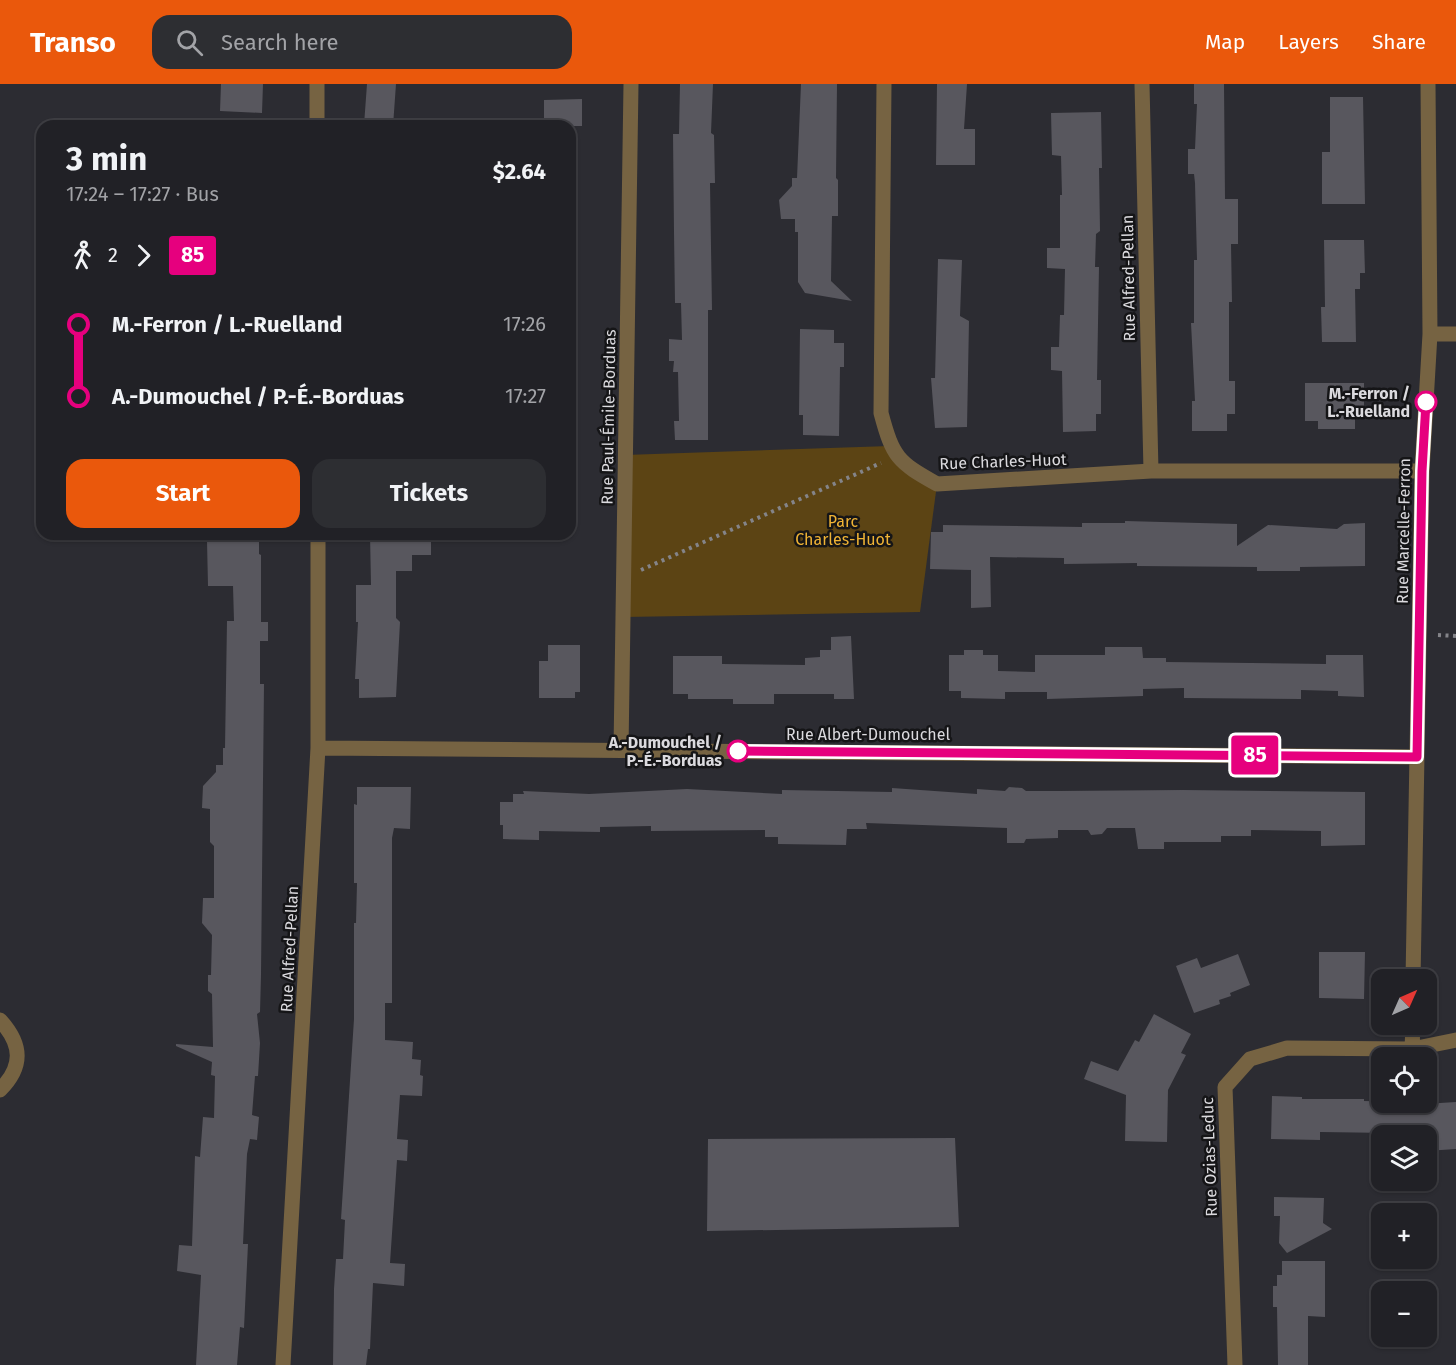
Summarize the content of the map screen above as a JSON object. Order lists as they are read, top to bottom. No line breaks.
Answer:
{"streets":{"street":["Rue Alfred-Pellan","Rue Paul-Émile-Borduas","Rue Charles-Huot","Rue Marcelle-Ferron","Rue Albert-Dumouchel","Rue Ozias-Leduc"]},"crossings":[["Rue Alfred-Pellan","Rue Charles-Huot"],["Rue Alfred-Pellan","Rue Albert-Dumouchel"],["Rue Paul-Émile-Borduas","Rue Albert-Dumouchel"],["Rue Charles-Huot","Rue Marcelle-Ferron"],["Rue Marcelle-Ferron","Rue Albert-Dumouchel"]],"parks":["Parc Charles-Huot"],"places":["M.-Ferron / L.-Ruelland","A.-Dumouchel / P.-É.-Borduas"],"lines":["bus line 85"],"north":"top right","page":{"header":"Transo","search":"Search here","nav":["Map","Layers","Share"],"on_map":"85","heading":["3 min","17:24 – 17:27 · Bus","$2.64"],"legs":["2","85"],"list":[{"name":"M.-Ferron / L.-Ruelland","value":"17:26"},{"name":"A.-Dumouchel / P.-É.-Borduas","value":"17:27"}],"buttons":["Start","Tickets"],"map_buttons":["+","−"]}}
